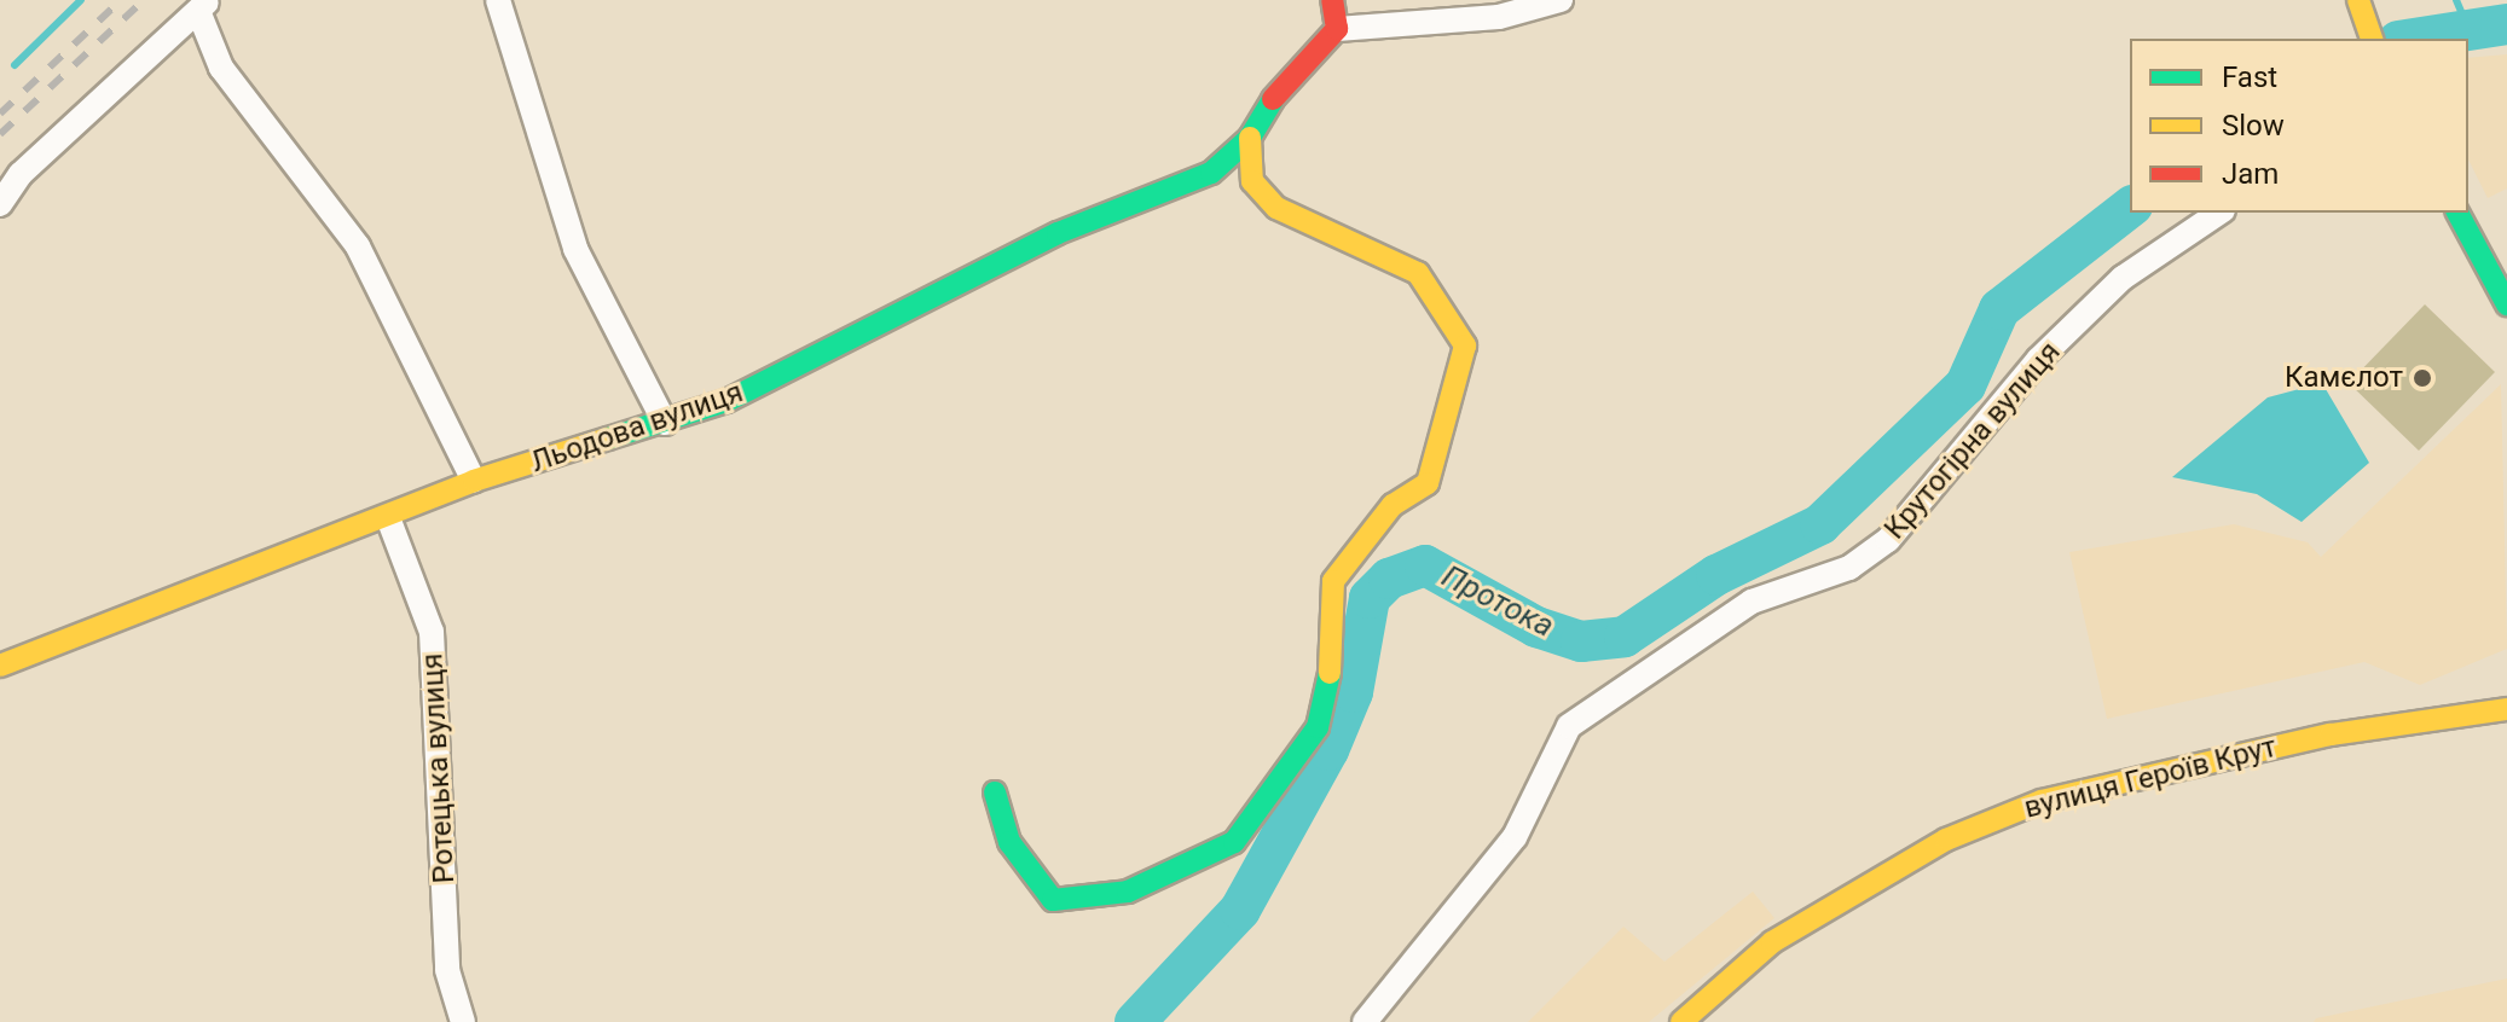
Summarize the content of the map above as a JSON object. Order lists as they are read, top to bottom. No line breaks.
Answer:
{"streets":{"street":["Льодова вулиця","Крутогірна вулиця","Ротецька вулиця","вулиця Героїв Крут"]},"crossings":[["Льодова вулиця","Ротецька вулиця"]],"water":["Протока"],"places":["Камєлот"],"legend":["Fast","Slow","Jam"]}
